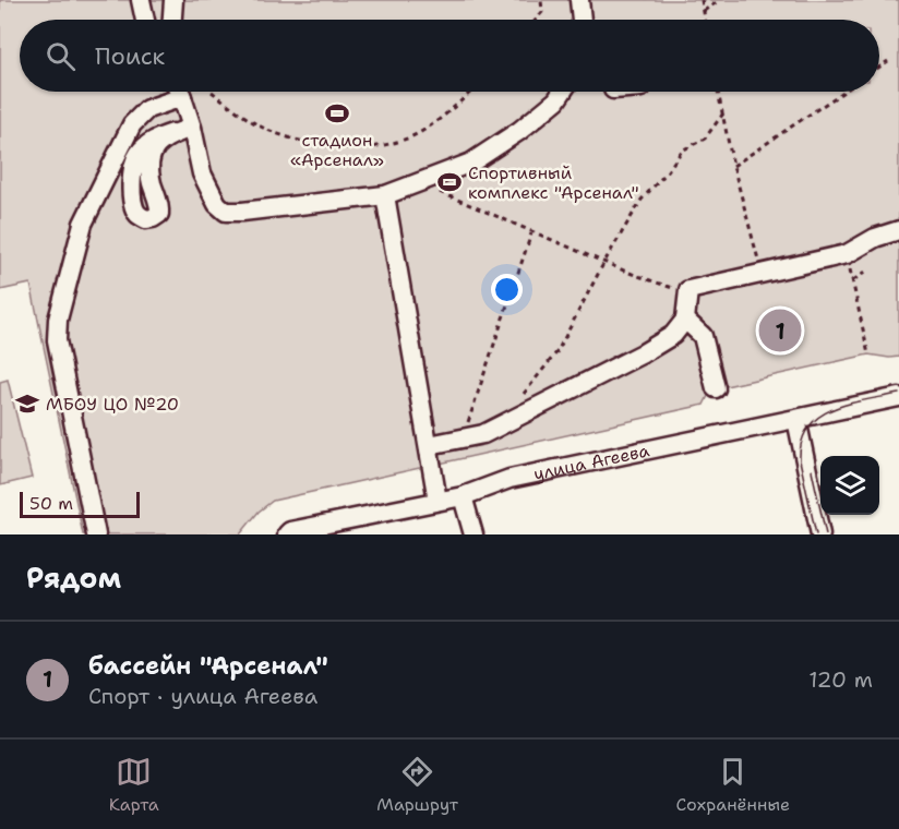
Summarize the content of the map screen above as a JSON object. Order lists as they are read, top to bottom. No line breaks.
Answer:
{"streets":{"street":["улица Агеева"]},"places":{"sports":["стадион «Арсенал»","Спортивный комплекс \"Арсенал\""],"school or university":["МБОУ ЦО №20"]},"scale_bar":"50 m","page":{"search":"Поиск","pins":"1","scale":"50 m","heading":"Рядом","list":[{"mark":"1","name":"бассейн \"Арсенал\"","note":"Спорт · улица Агеева","value":"120 m"}],"nav":["Карта","Маршрут","Сохранённые"]}}
